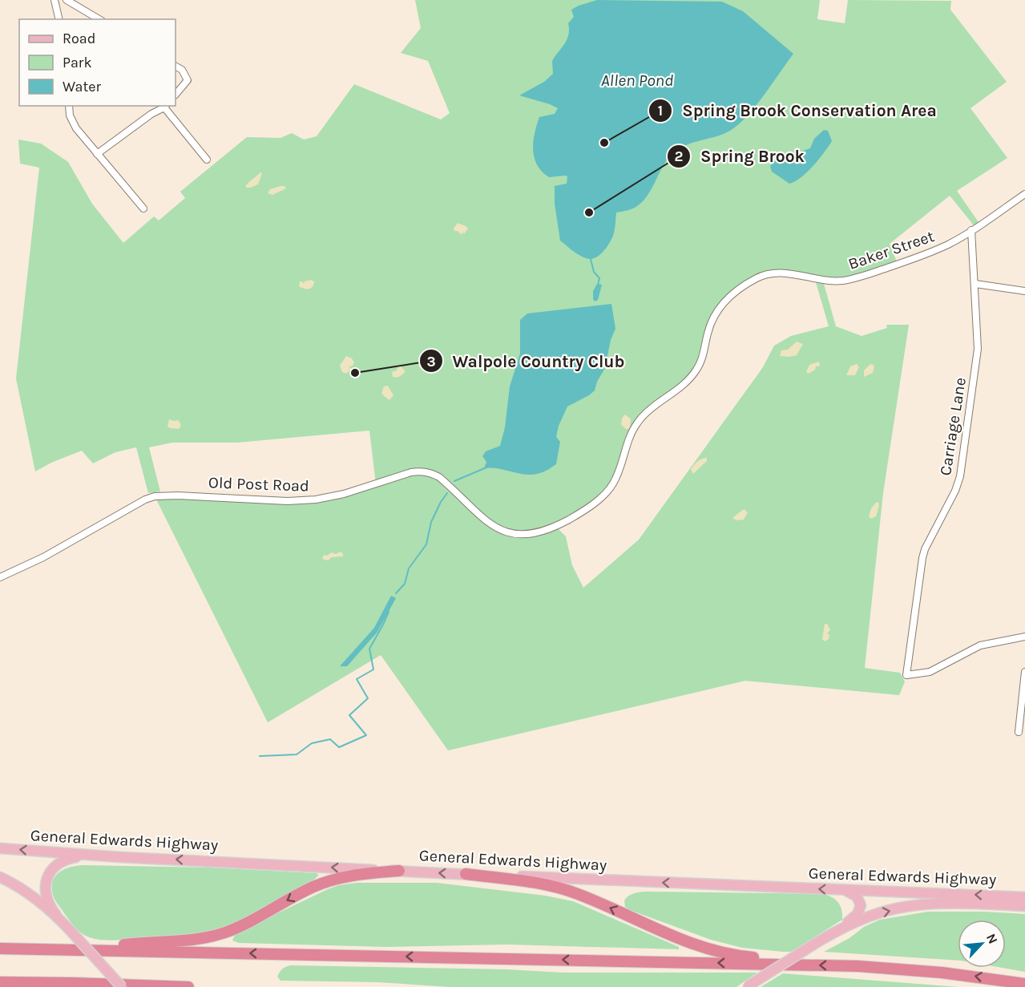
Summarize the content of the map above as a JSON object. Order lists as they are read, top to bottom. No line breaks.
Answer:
{"streets":{"main road":["General Edwards Highway"],"street":["Baker Street","Carriage Lane","Old Post Road"]},"crossings":[["Baker Street","Carriage Lane"],["Baker Street","Old Post Road"]],"water":["Allen Pond"],"places":["Spring Brook Conservation Area","Spring Brook","Walpole Country Club"],"legend":["Road","Park","Water"],"north":"top right"}
